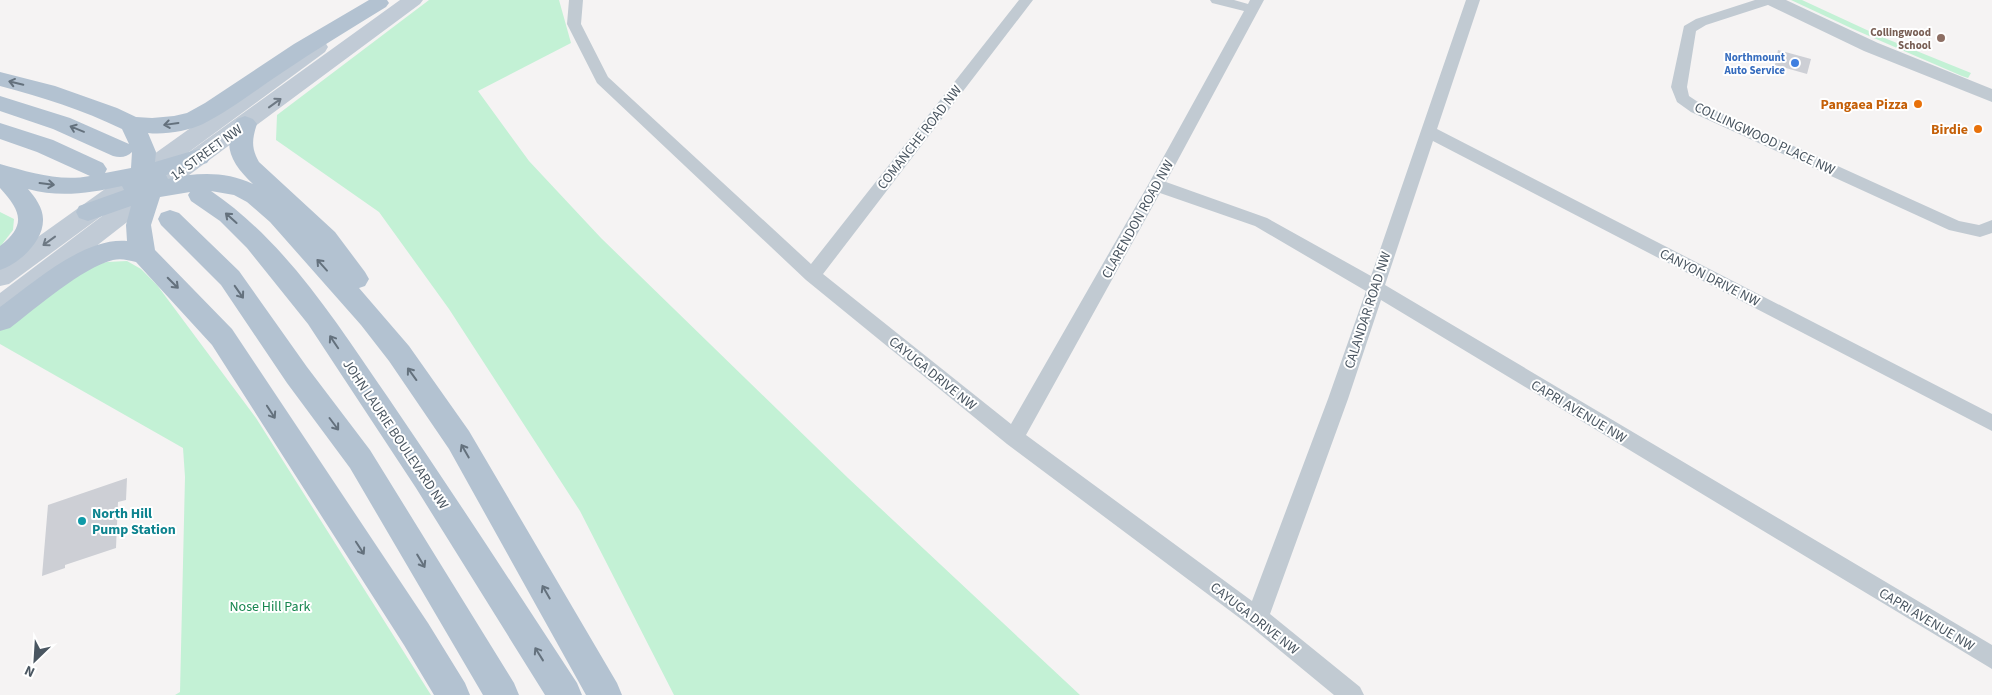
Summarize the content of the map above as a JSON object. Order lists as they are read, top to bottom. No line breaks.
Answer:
{"streets":{"main road":["14 STREET NW","JOHN LAURIE BOULEVARD NW"],"street":["COMANCHE ROAD NW","COLLINGWOOD PLACE NW","CLARENDON ROAD NW","CANYON DRIVE NW","CALANDAR ROAD NW","CAYUGA DRIVE NW","CAPRI AVENUE NW"]},"crossings":[["COMANCHE ROAD NW","CAYUGA DRIVE NW"],["CLARENDON ROAD NW","CAYUGA DRIVE NW"],["CLARENDON ROAD NW","CAPRI AVENUE NW"],["CANYON DRIVE NW","CALANDAR ROAD NW"],["CALANDAR ROAD NW","CAYUGA DRIVE NW"],["CALANDAR ROAD NW","CAPRI AVENUE NW"]],"parks":["Nose Hill Park"],"places":["Collingwood School","Northmount Auto Service","Pangaea Pizza","Birdie","North Hill Pump Station"],"north":"bottom left"}
